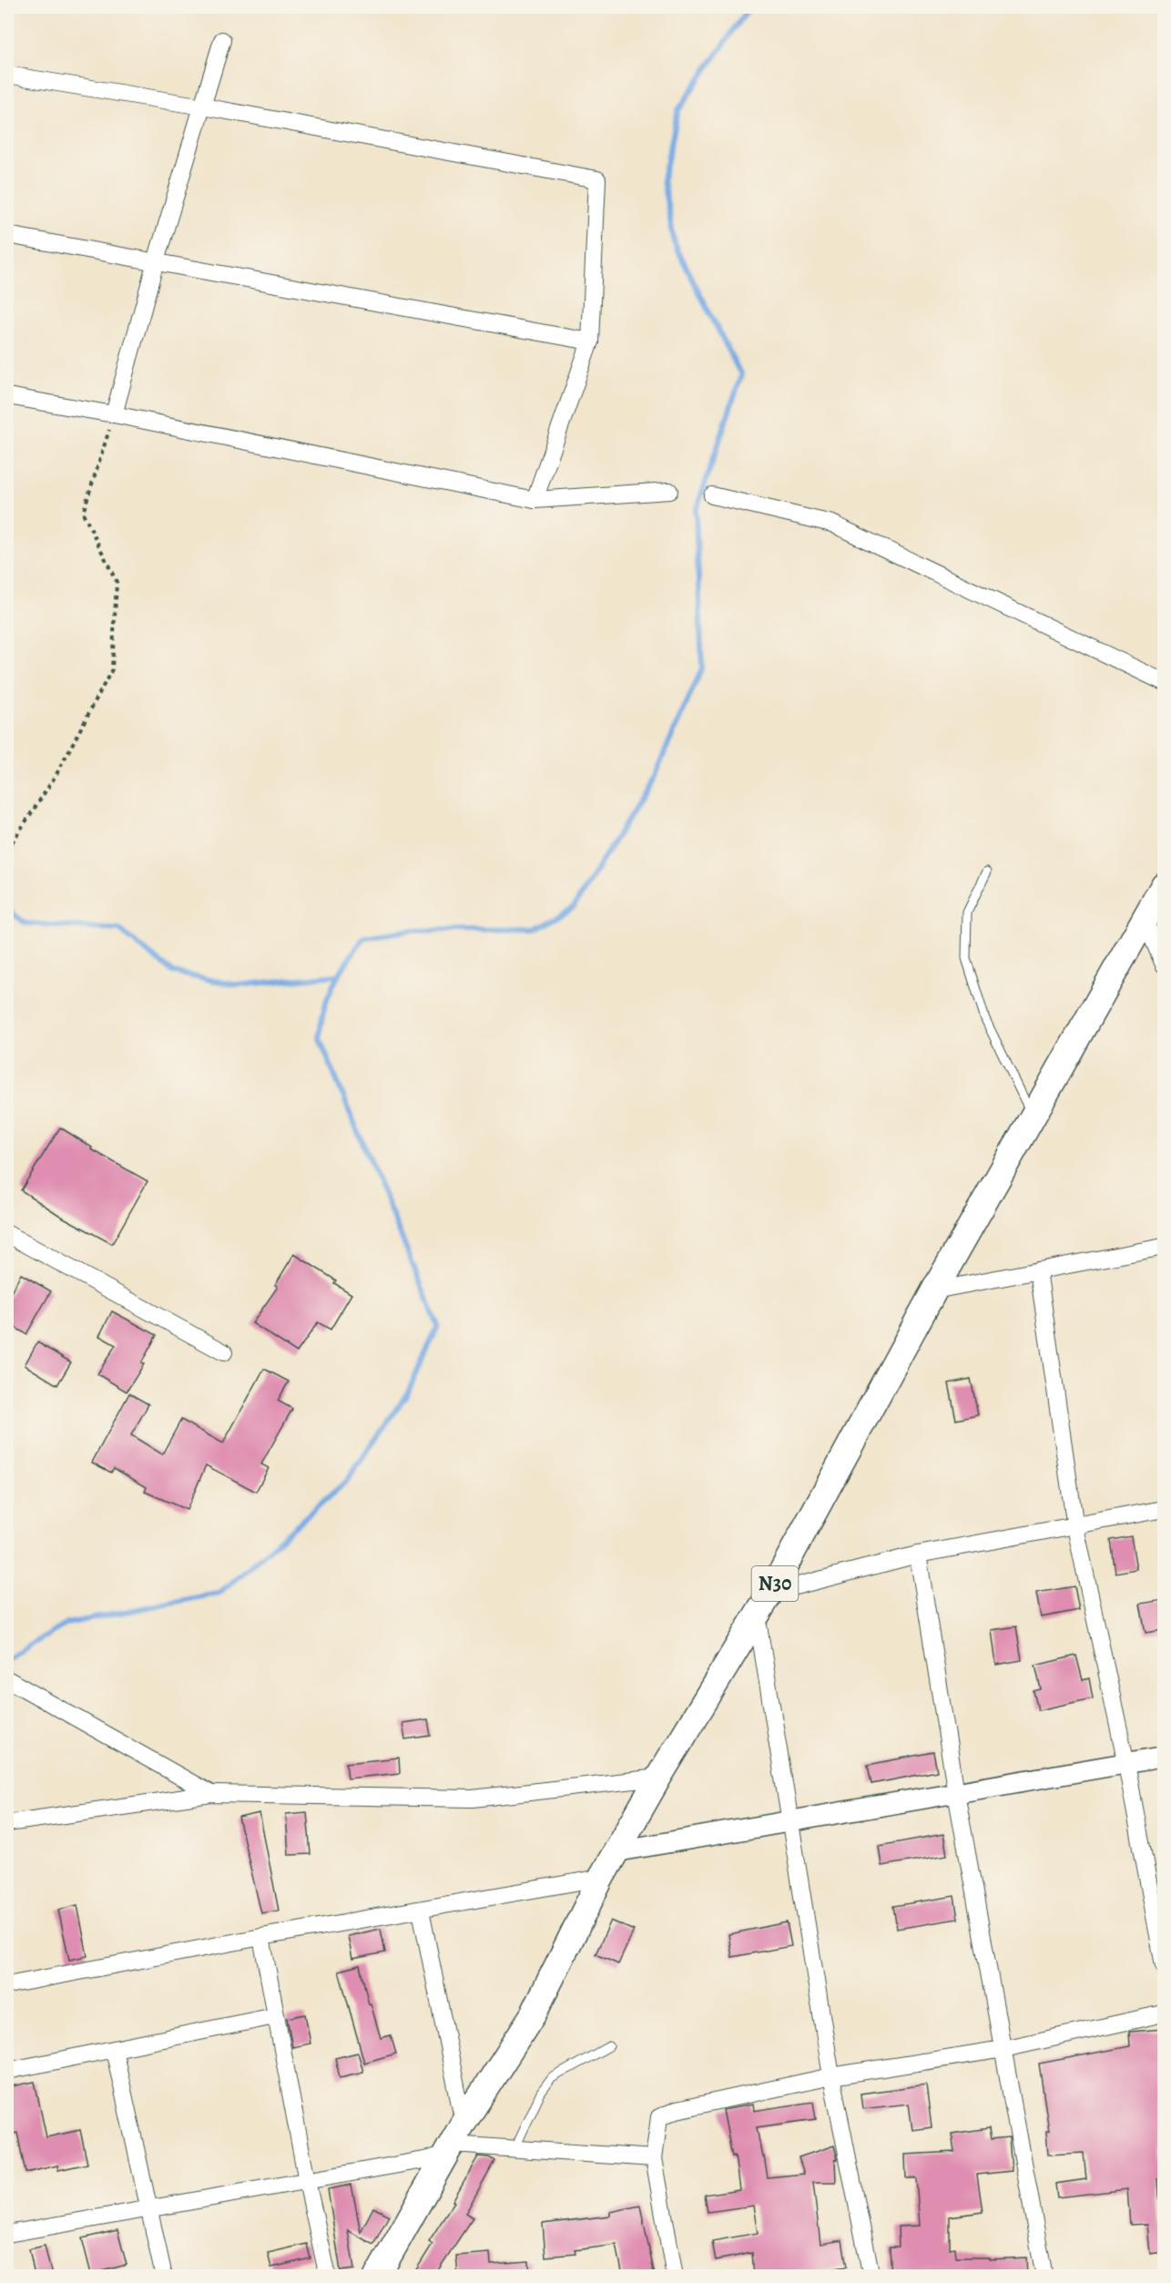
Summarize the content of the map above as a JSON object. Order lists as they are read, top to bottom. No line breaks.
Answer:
{"streets":{"main road":["N30"]}}
